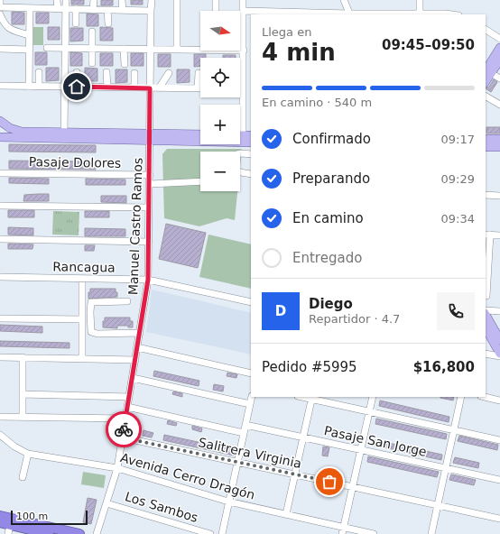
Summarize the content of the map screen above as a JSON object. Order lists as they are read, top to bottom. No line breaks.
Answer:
{"streets":{"street":["Pasaje Dolores","Manuel Castro Ramos","Rancagua","Pasaje San Jorge","Salitrera Virginia","Avenida Cerro Dragón","Los Sambos"]},"crossings":[["Pasaje Dolores","Manuel Castro Ramos"],["Manuel Castro Ramos","Rancagua"],["Manuel Castro Ramos","Salitrera Virginia"],["Manuel Castro Ramos","Avenida Cerro Dragón"],["Manuel Castro Ramos","Los Sambos"]],"scale_bar":"100 m","north":"right","page":{"map_buttons":["+","−"],"heading":["4 min","Llega en","09:45–09:50"],"panel":["Diego","Repartidor · 4.7","Pedido #5995","$16,800"],"bar":"En camino · 540 m","list":[["Confirmado","09:17"],["Preparando","09:29"],["En camino","09:34"],"Entregado"],"round":"D","scale":"100 m"}}
